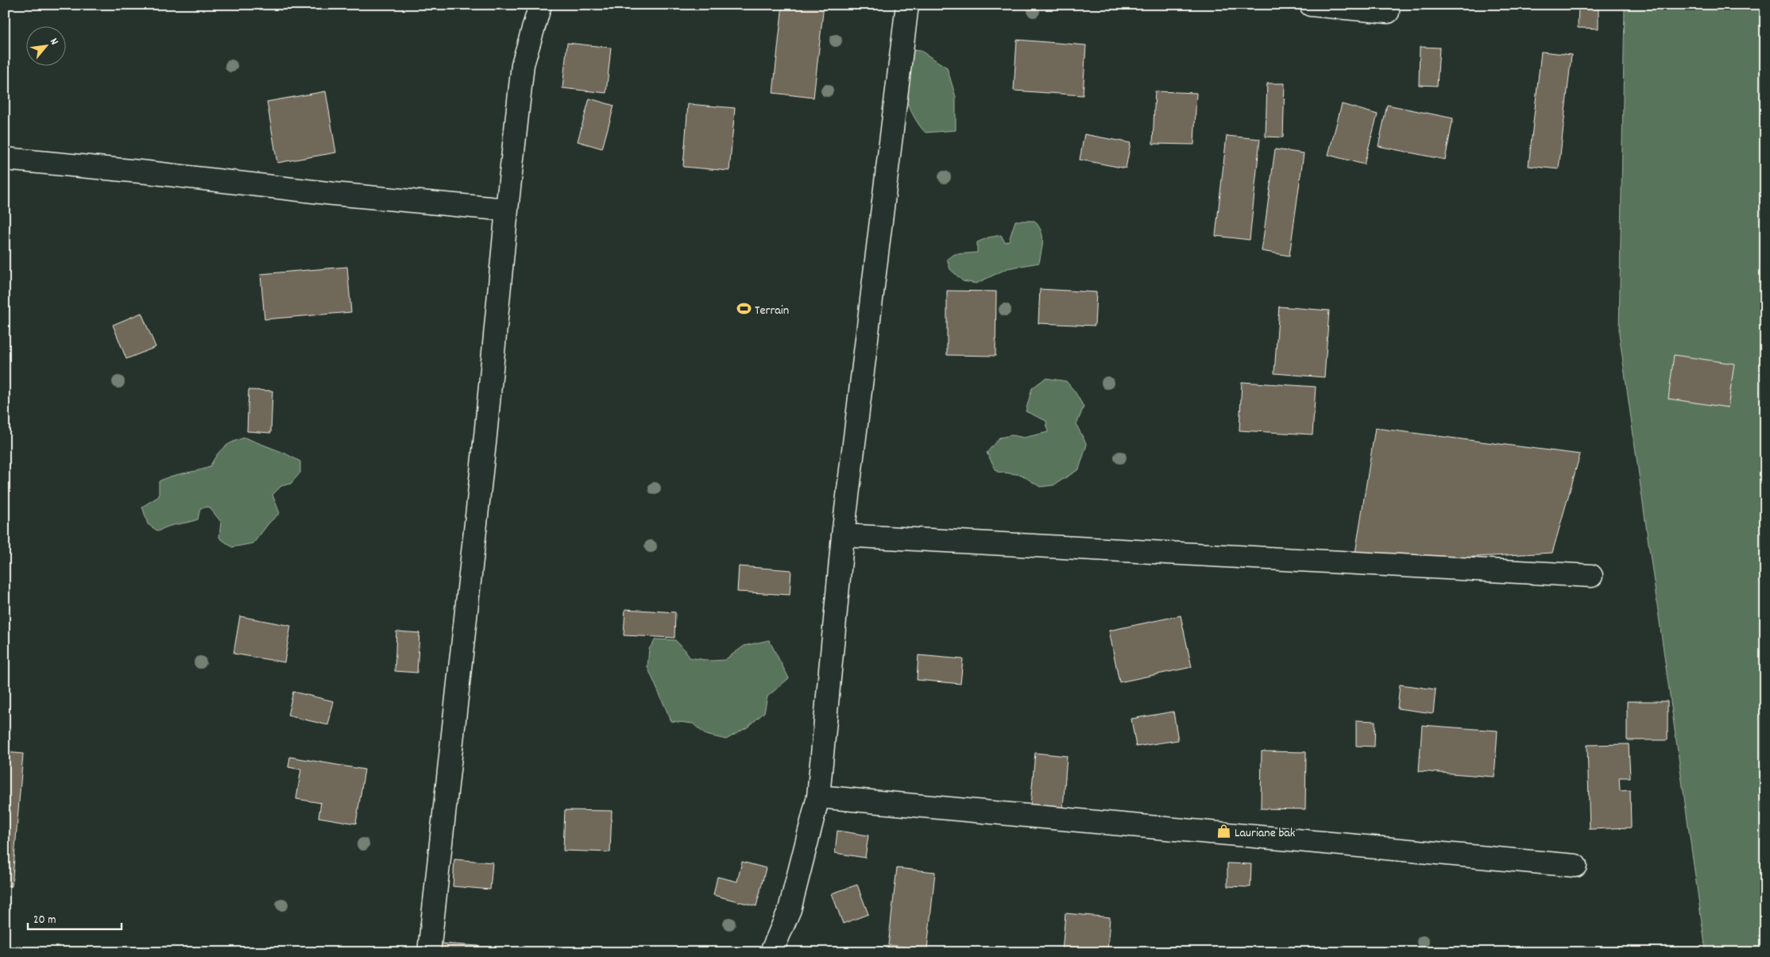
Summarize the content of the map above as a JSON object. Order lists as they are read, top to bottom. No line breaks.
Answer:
{"places":{"sports":["Terrain"],"shop":["Lauriane bak"]},"scale_bar":"20 m","north":"top right"}
